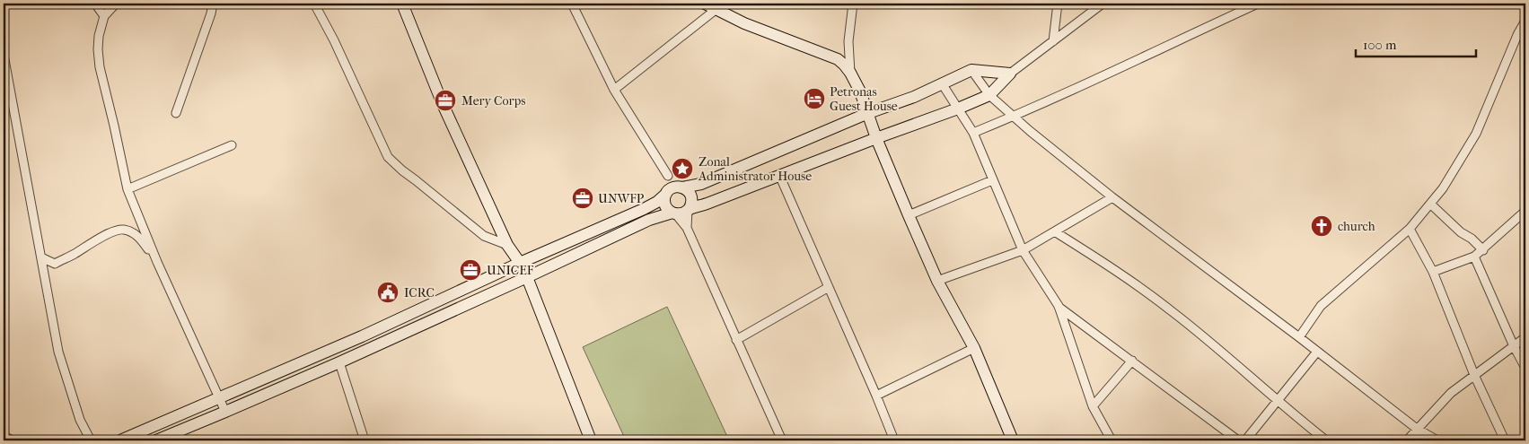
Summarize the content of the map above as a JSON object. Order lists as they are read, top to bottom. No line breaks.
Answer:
{"places":{"hotel":["Petronas Guest House"],"office":["Mery Corps","UNWFP","UNICEF"],"place":["Zonal Administrator House"],"church":["church"],"public building":["ICRC"]},"scale_bar":"100 m"}
